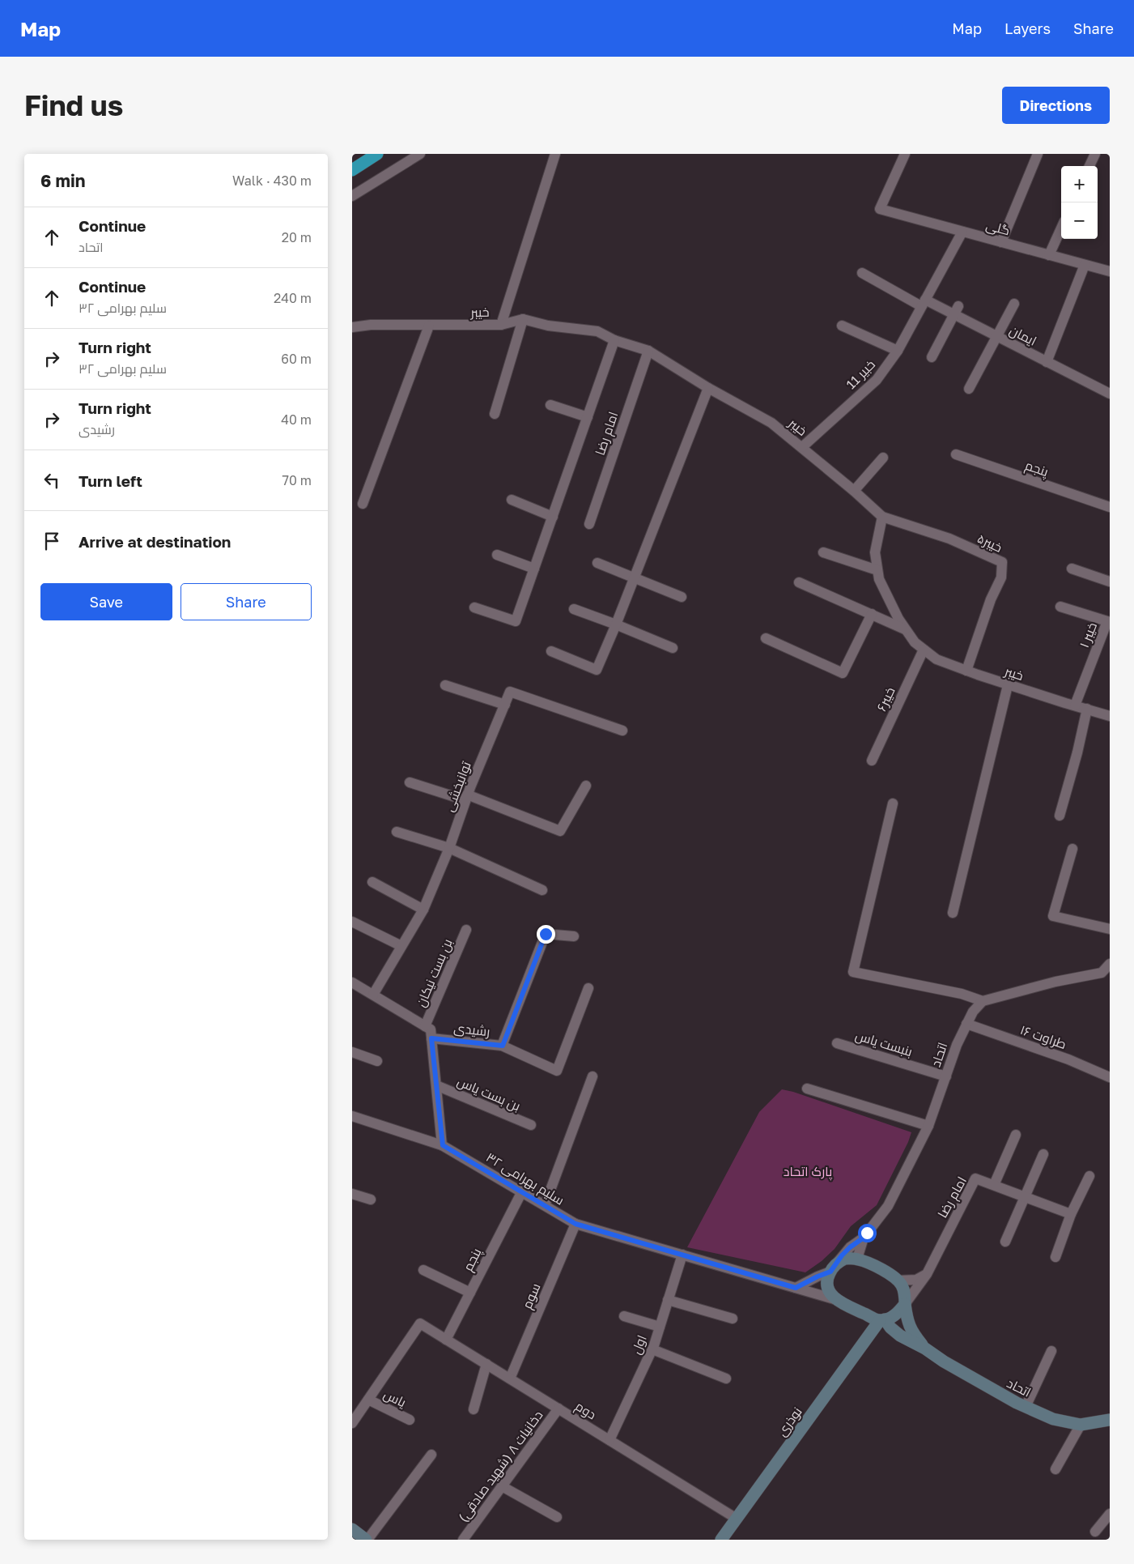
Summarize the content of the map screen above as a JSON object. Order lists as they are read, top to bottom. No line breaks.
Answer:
{"streets":{"street":["گلی","خیبر","ایمان","خبیر 11","امام رضا","پنجم","خیبر۵","خیبر ۱","خیبر۶","توانبخشی","بن بست نیکان","رشیدی","طراوت ۱۶","بنبست یاس","اتحاد","بن بست یاس","سلیم بهرامی ۳۲","سوم","اول","یاس","دوم","نوذری","دخانیات ۸ (شهید صادقی)"]},"crossings":[["گلی","خبیر 11"],["خیبر","خبیر 11"],["خیبر","امام رضا"],["خیبر","خیبر۵"],["خیبر","خیبر ۱"],["خیبر","خیبر۶"],["ایمان","خبیر 11"],["امام رضا","اتحاد"],["امام رضا","سلیم بهرامی ۳۲"],["امام رضا","نوذری"],["پنجم","سلیم بهرامی ۳۲"],["پنجم","دوم"],["طراوت ۱۶","اتحاد"],["بنبست یاس","اتحاد"],["اتحاد","سلیم بهرامی ۳۲"],["اتحاد","نوذری"],["سلیم بهرامی ۳۲","سوم"],["سلیم بهرامی ۳۲","اول"],["سلیم بهرامی ۳۲","نوذری"],["سوم","دوم"],["اول","دوم"],["یاس","دوم"],["دوم","نوذری"],["دوم","دخانیات ۸ (شهید صادقی)"]],"parks":["پارک اتحاد"],"page":{"header":"Map","nav":["Map","Layers","Share"],"buttons":["Directions",["Save","Share"]],"title":"Find us","heading":["6 min","Walk · 430 m"],"map_buttons":["+","−"],"list":[["Continue","اتحاد","20 m"],["Continue","سلیم بهرامی ۳۲","240 m"],["Turn right","سلیم بهرامی ۳۲","60 m"],["Turn right","رشیدی","40 m"],["Turn left","70 m"],"Arrive at destination"]}}
